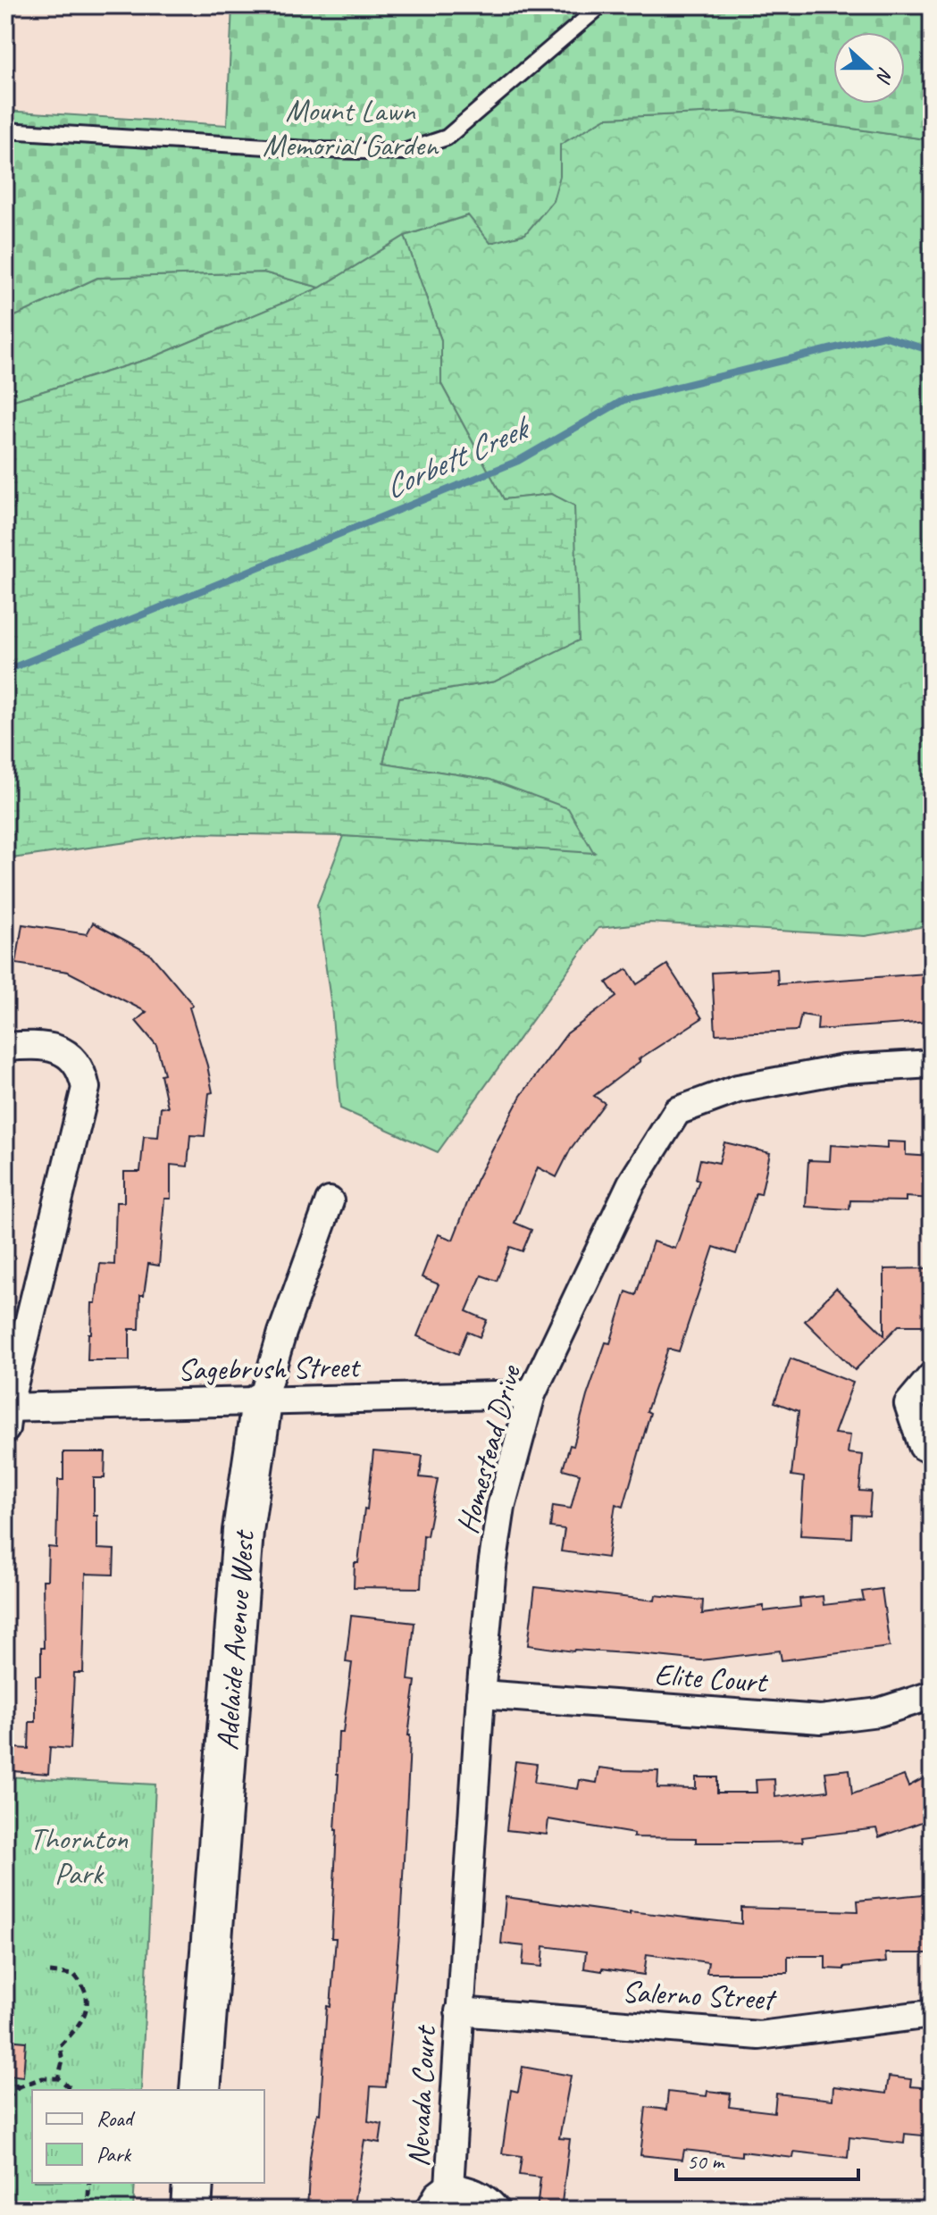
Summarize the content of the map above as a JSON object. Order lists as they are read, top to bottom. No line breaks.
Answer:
{"streets":{"street":["Sagebrush Street","Homestead Drive","Adelaide Avenue West","Elite Court","Salerno Street","Nevada Court"]},"crossings":[["Sagebrush Street","Homestead Drive"],["Sagebrush Street","Adelaide Avenue West"],["Homestead Drive","Elite Court"],["Homestead Drive","Salerno Street"],["Homestead Drive","Nevada Court"],["Salerno Street","Nevada Court"]],"water":["Corbett Creek"],"parks":["Mount Lawn Memorial Garden","Thornton Park"],"legend":["Road","Park"],"scale_bar":"50 m","north":"right"}
